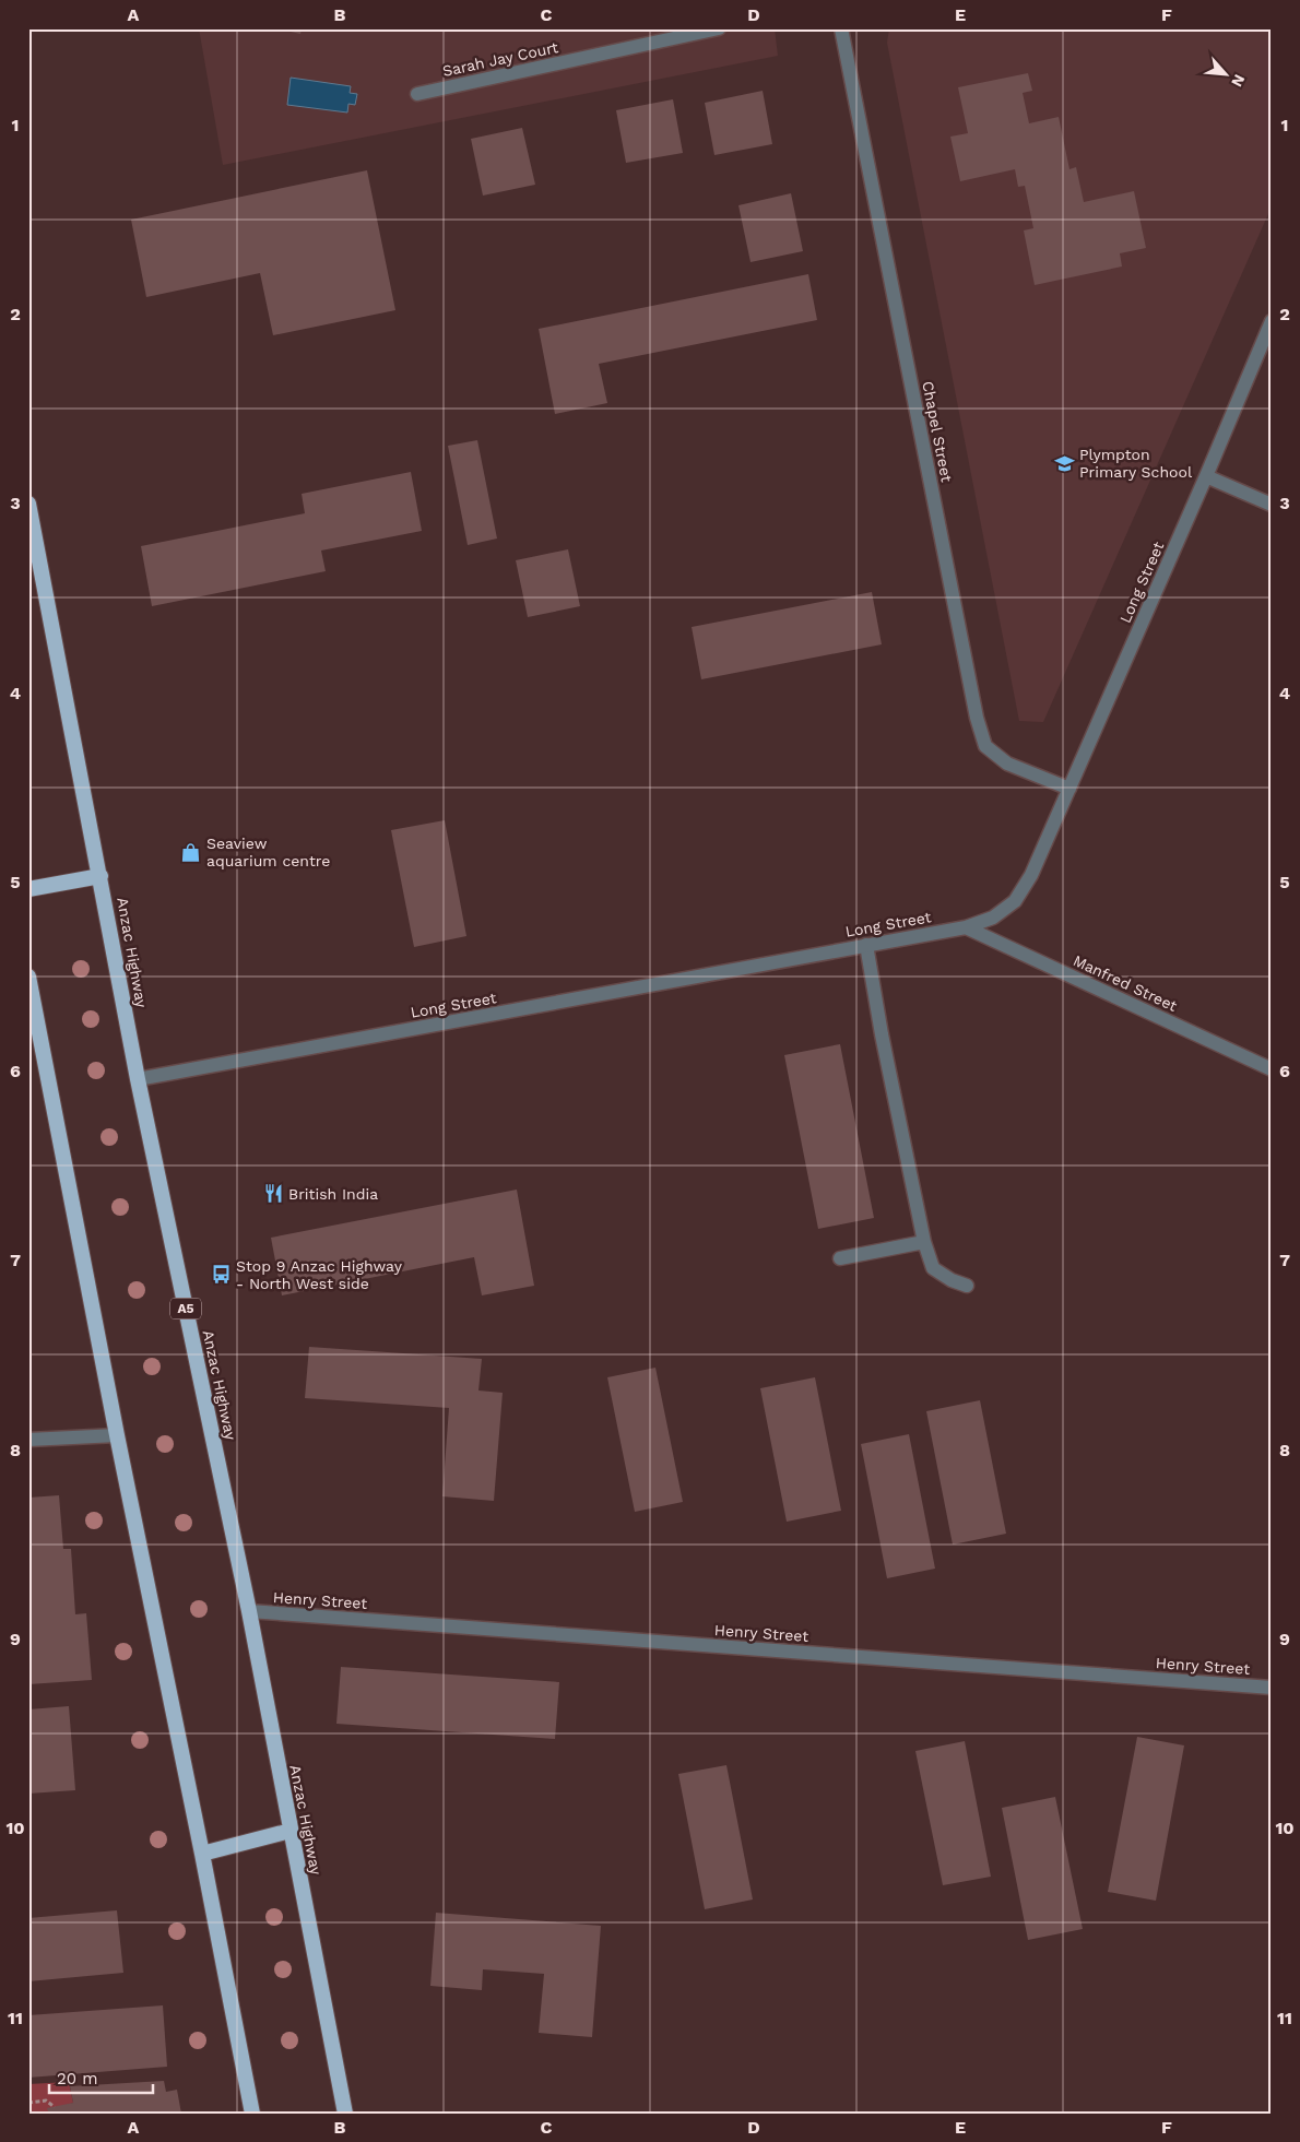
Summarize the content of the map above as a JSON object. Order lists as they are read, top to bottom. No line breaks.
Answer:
{"streets":{"highway":["Anzac Highway","A5"],"street":["Sarah Jay Court","Chapel Street","Long Street","Manfred Street","Henry Street"]},"crossings":[["Chapel Street","Long Street"],["Long Street","Anzac Highway"],["Long Street","Manfred Street"],["Anzac Highway","Henry Street"]],"places":{"school or university":["Plympton Primary School"],"shop":["Seaview aquarium centre"],"restaurant":["British India"],"bus stop":["Stop 9 Anzac Highway - North West side"]},"scale_bar":"20 m","north":"bottom right","grid":{"columns":["A","B","C","D","E","F"],"rows":["1","2","3","4","5","6","7","8","9","10","11"]}}
